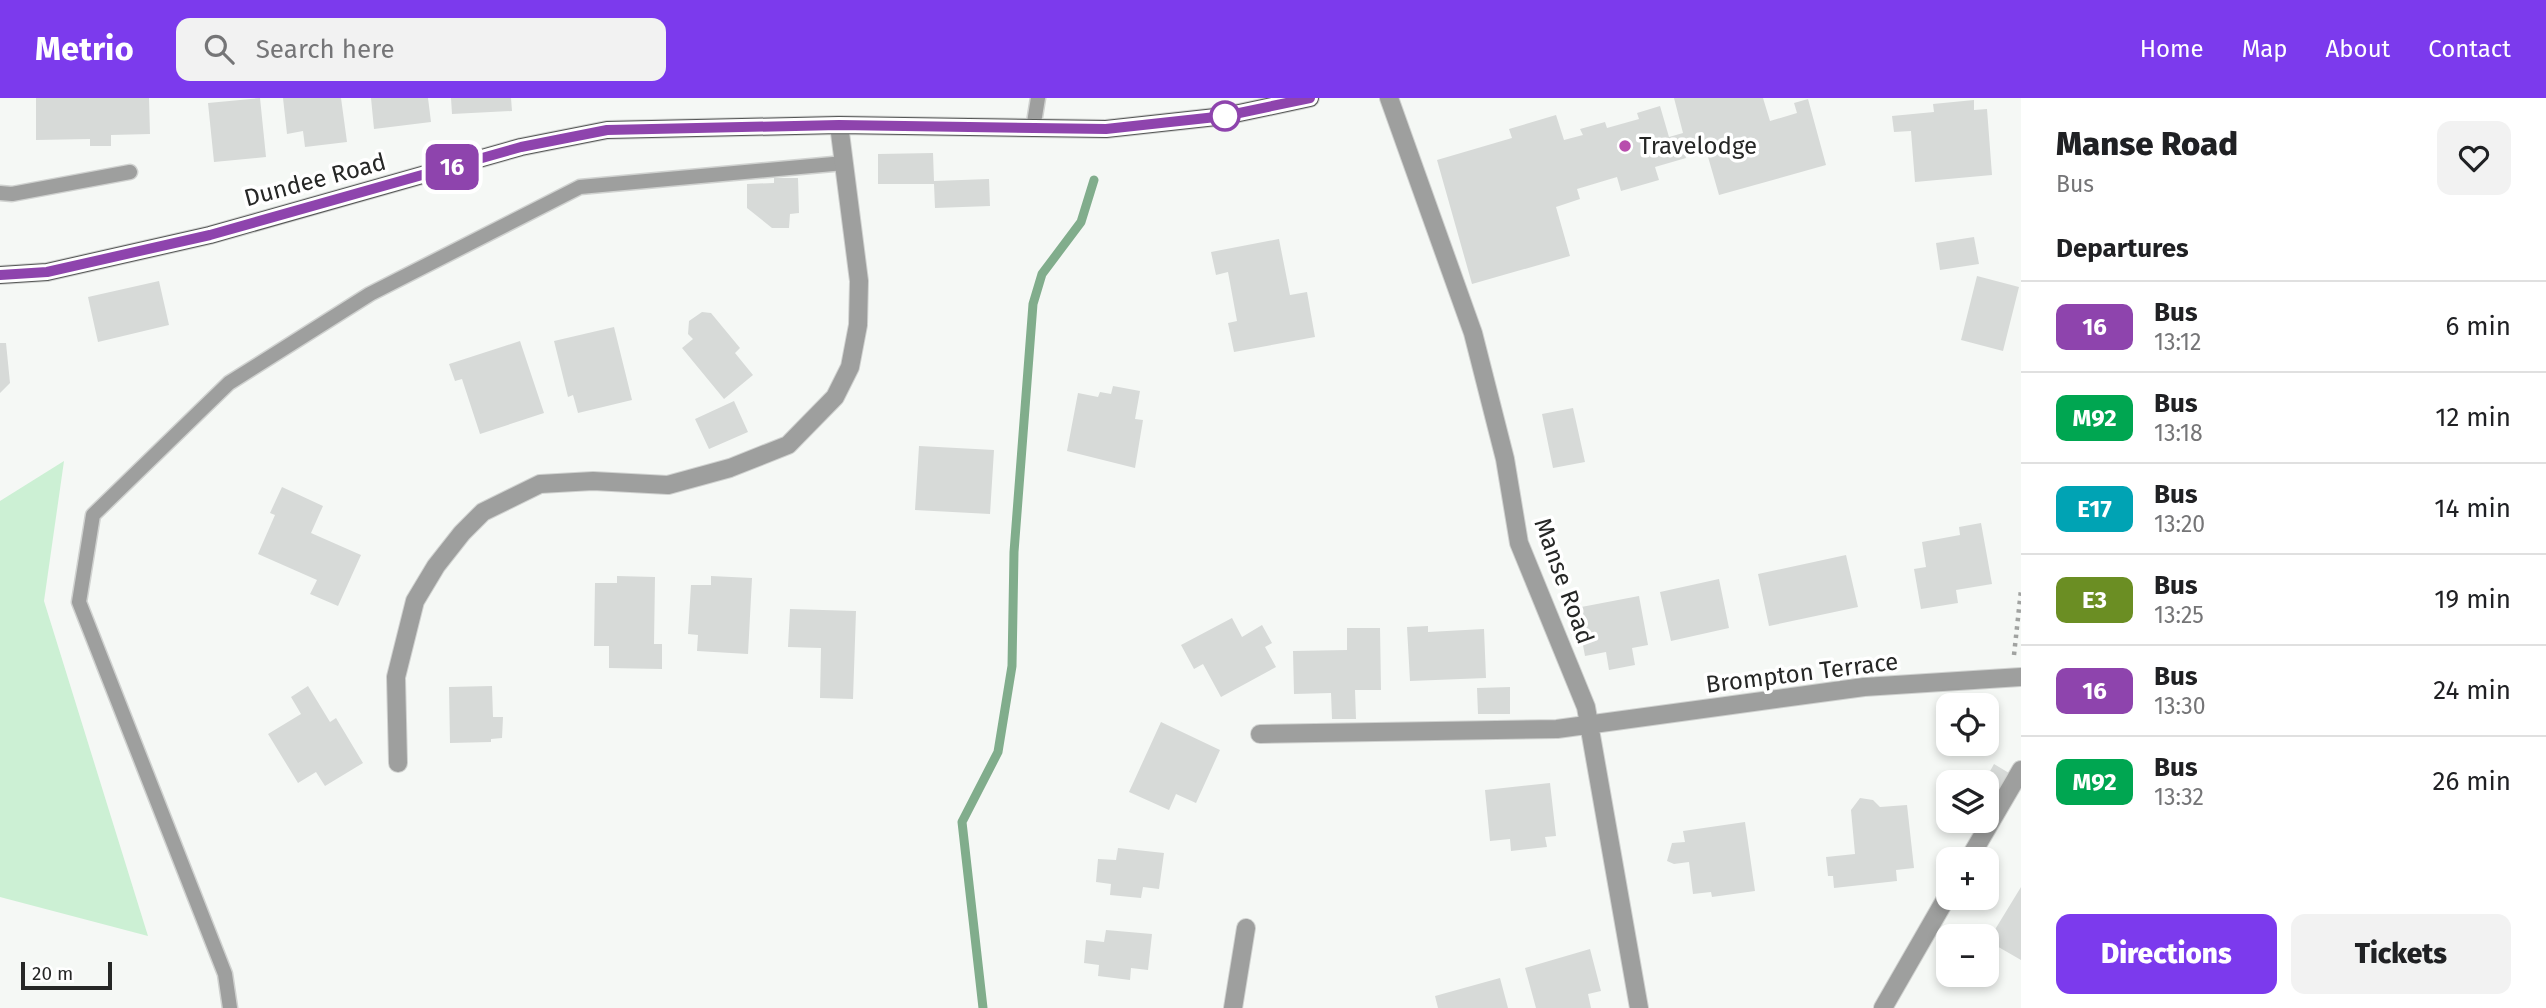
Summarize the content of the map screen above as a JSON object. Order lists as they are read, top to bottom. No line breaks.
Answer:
{"streets":{"main road":["Dundee Road"],"street":["Manse Road","Brompton Terrace"]},"crossings":[["Manse Road","Brompton Terrace"]],"places":["Travelodge"],"lines":["bus line 16"],"scale_bar":"20 m","page":{"header":"Metrio","search":"Search here","nav":["Home","Map","About","Contact"],"on_map":"16","heading":[["Manse Road","Bus"],"Departures"],"list":[{"mark":"16","name":"Bus","note":"13:12","value":"6 min"},{"mark":"M92","name":"Bus","note":"13:18","value":"12 min"},{"mark":"E17","name":"Bus","note":"13:20","value":"14 min"},{"mark":"E3","name":"Bus","note":"13:25","value":"19 min"},{"mark":"16","name":"Bus","note":"13:30","value":"24 min"},{"mark":"M92","name":"Bus","note":"13:32","value":"26 min"}],"map_buttons":["+","−"],"buttons":["Directions","Tickets"],"scale":"20 m"}}
